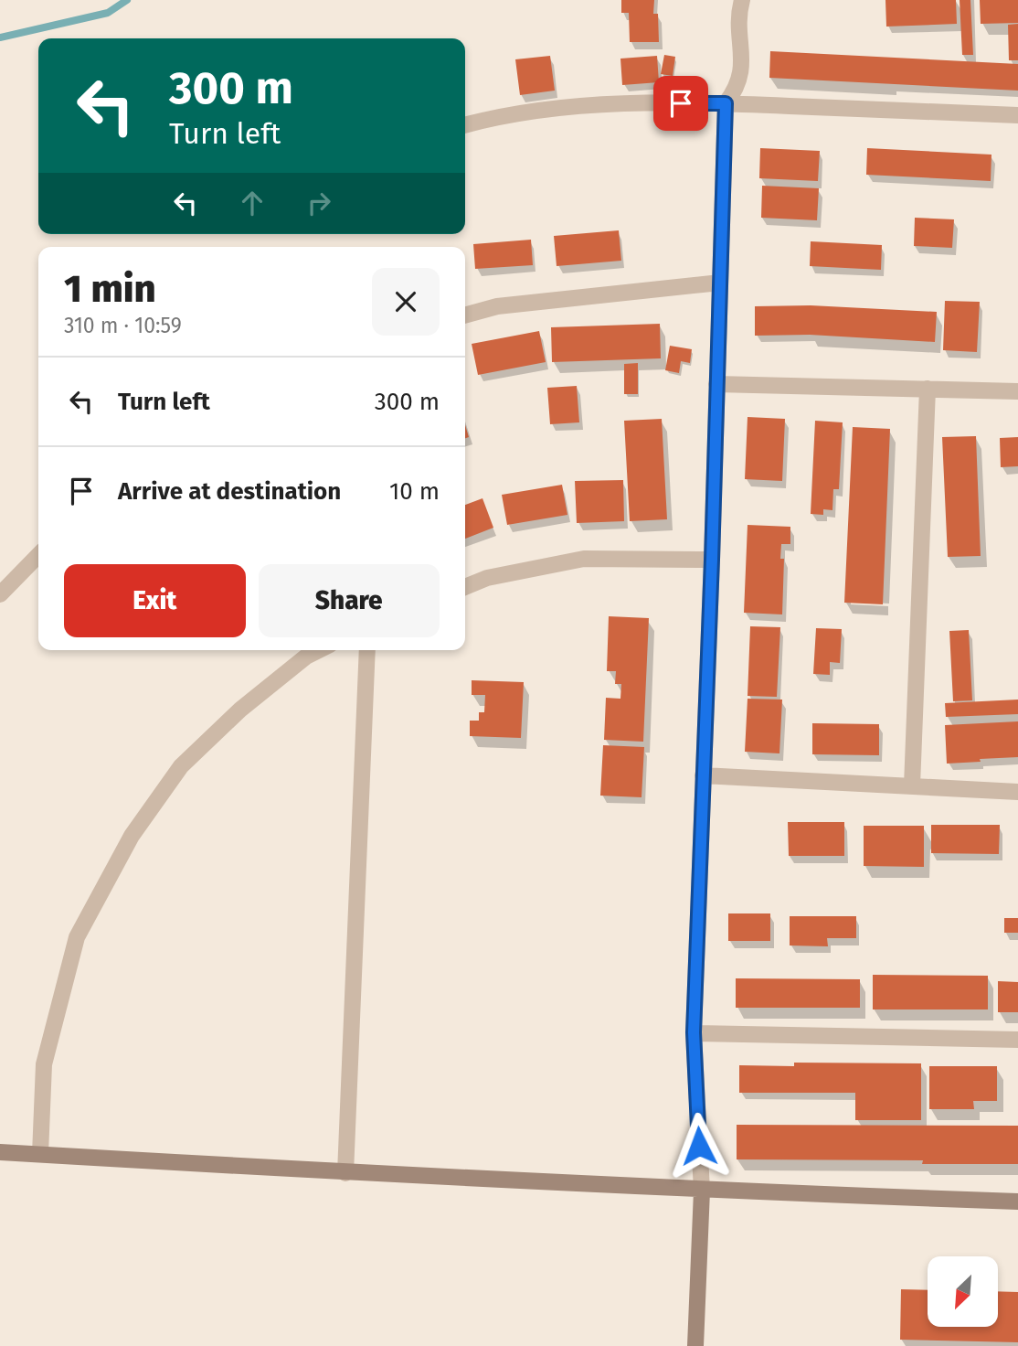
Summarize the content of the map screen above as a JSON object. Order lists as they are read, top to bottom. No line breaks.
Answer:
{"north":"bottom left","page":{"turn":["300 m","Turn left"],"heading":["1 min","310 m · 10:59"],"list":[{"name":"Turn left","value":"300 m"},{"name":"Arrive at destination","value":"10 m"}],"buttons":["Exit","Share"]}}
